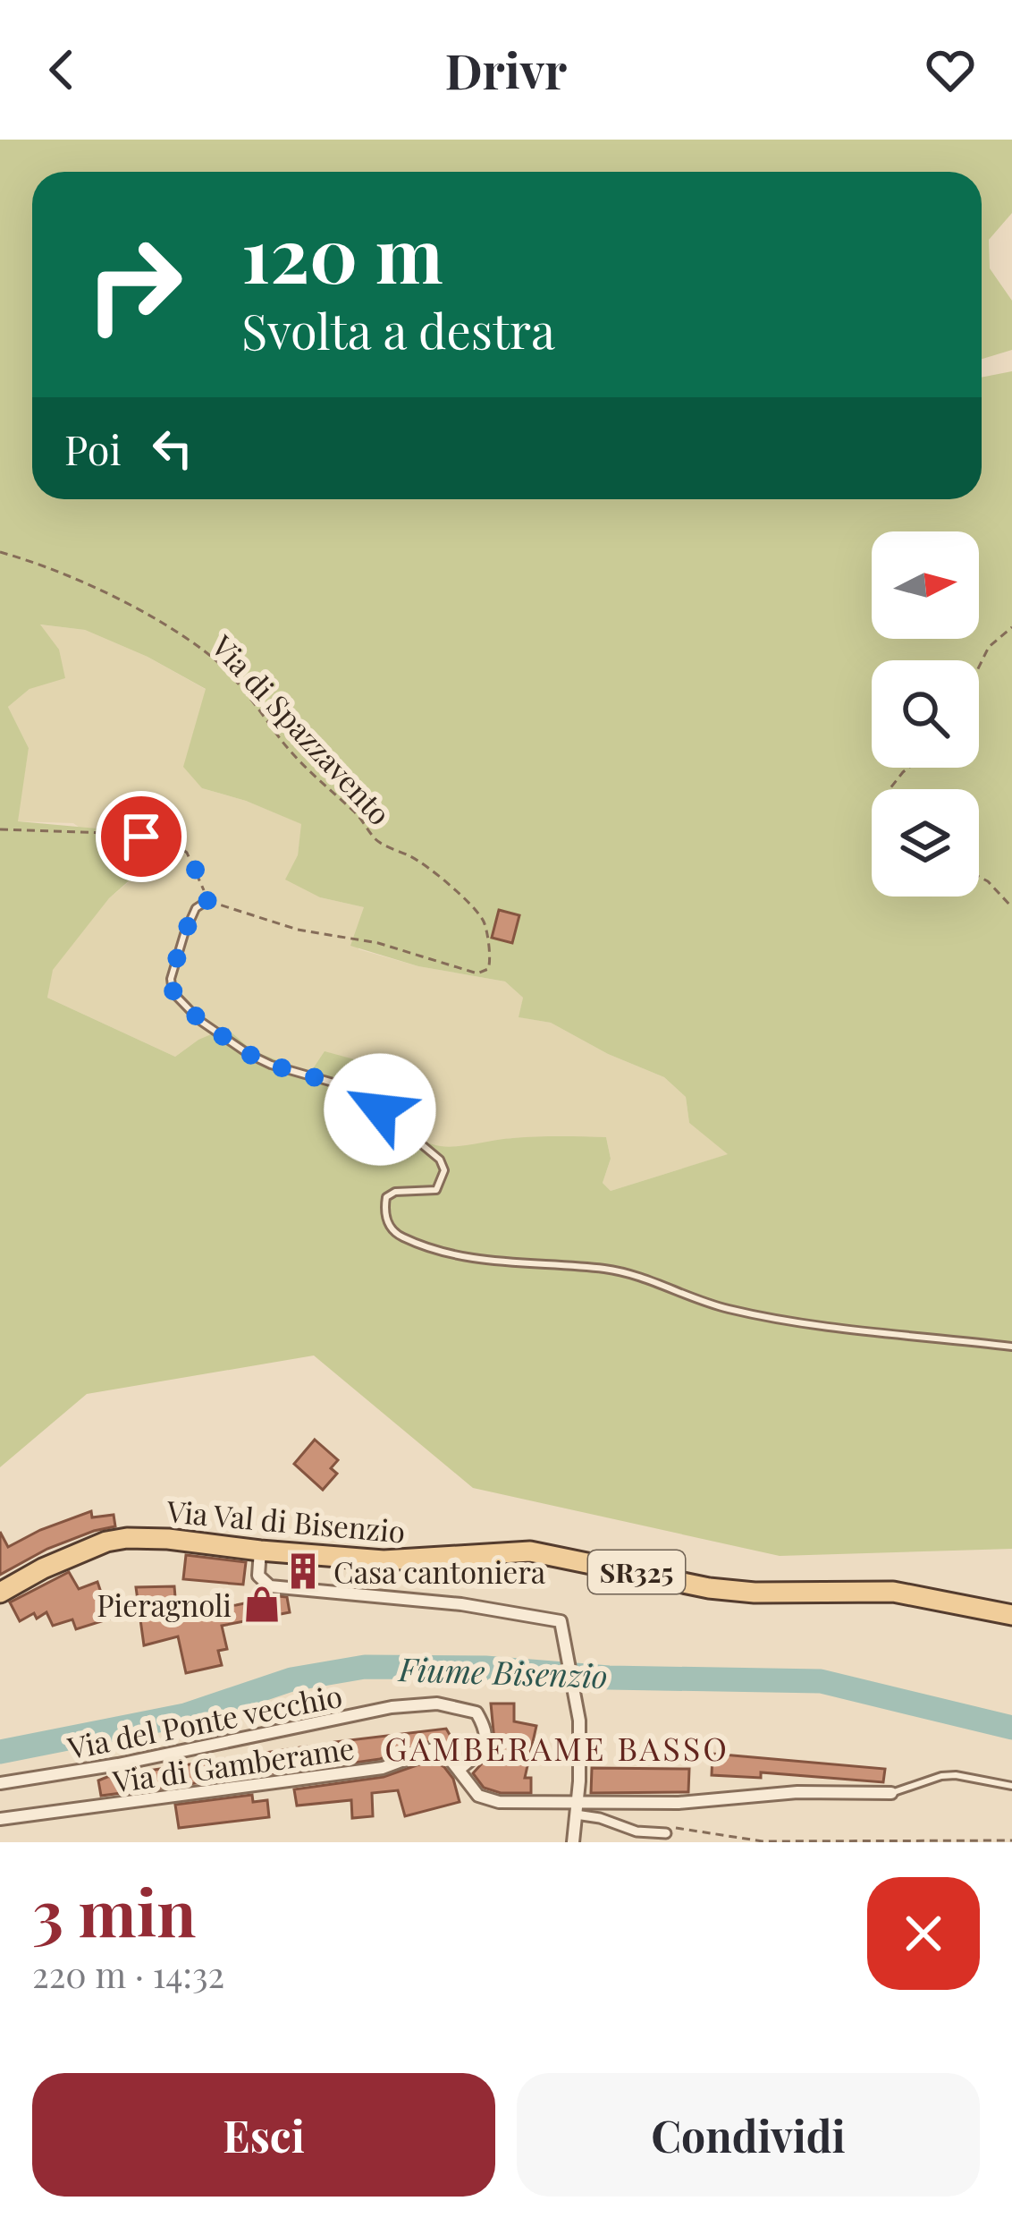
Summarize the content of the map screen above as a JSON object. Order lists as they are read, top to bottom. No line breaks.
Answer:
{"streets":{"main road":["Via Val di Bisenzio","SR325"],"street":["Via del Ponte vecchio","Via di Gamberame"],"path":["Via di Spazzavento"]},"crossings":[["Via del Ponte vecchio","Via di Gamberame"]],"districts":["GAMBERAME BASSO"],"water":["Fiume Bisenzio"],"places":{"building":["Casa cantoniera"],"shop":["Pieragnoli"]},"north":"right","page":{"header":"Drivr","turn":["120 m","Svolta a destra"],"then":"Poi","heading":["3 min","220 m · 14:32"],"buttons":["Esci","Condividi"]}}
